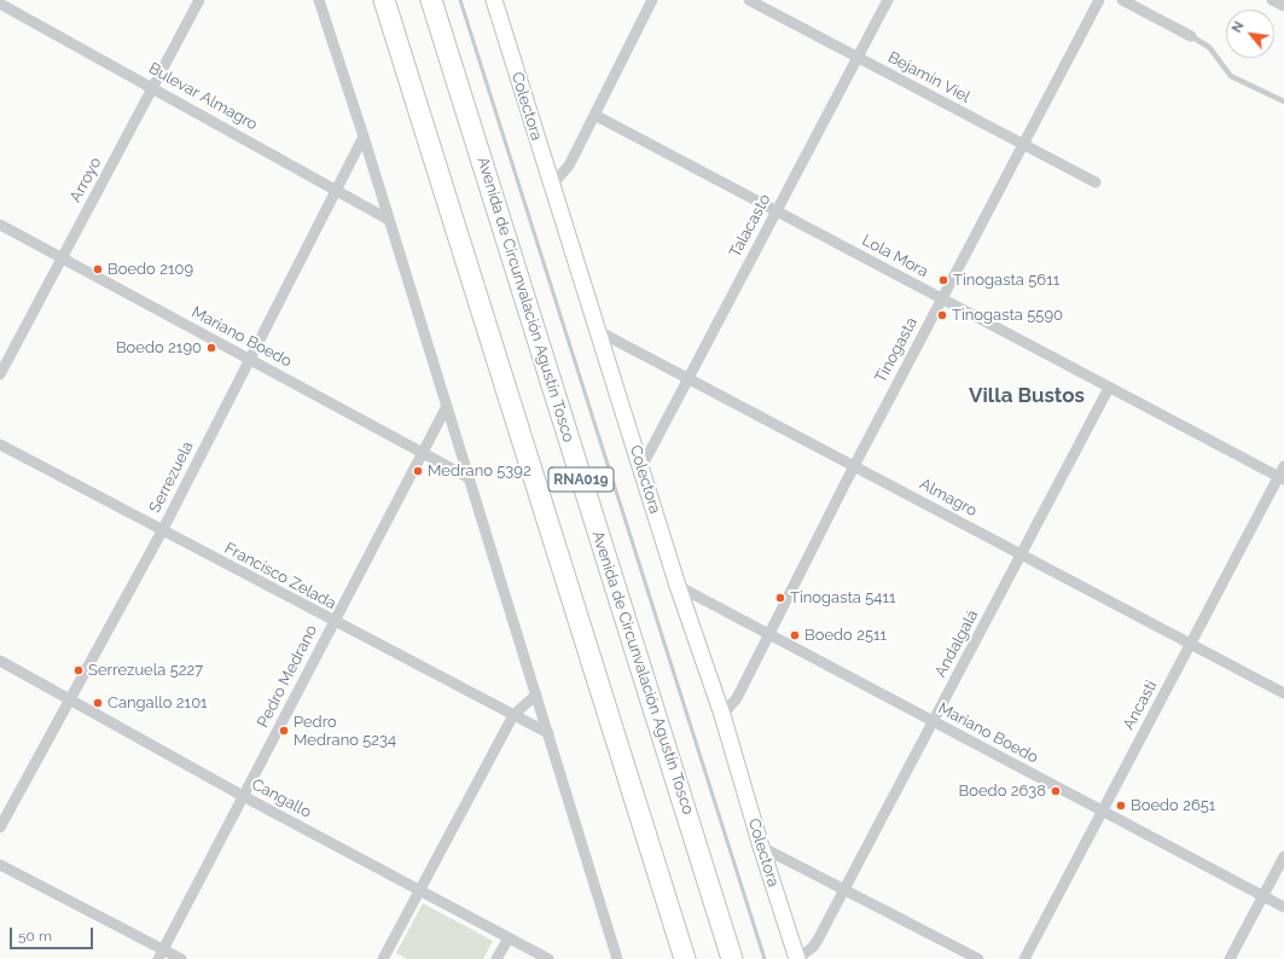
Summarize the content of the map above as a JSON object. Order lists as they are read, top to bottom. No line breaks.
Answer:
{"streets":{"highway":["Avenida de Circunvalación Agustín Tosco","RNA019"],"street":["Bejamín Viel","Bulevar Almagro","Colectora","Arroyo","Talacasto","Lola Mora","Mariano Boedo","Tinogasta","Serrezuela","Almagro","Francisco Zelada","Andalgalá","Pedro Medrano","Ancasti","Cangallo"]},"crossings":[["Bejamín Viel","Talacasto"],["Bejamín Viel","Tinogasta"],["Bulevar Almagro","Arroyo"],["Bulevar Almagro","Serrezuela"],["Colectora","Talacasto"],["Colectora","Mariano Boedo"],["Colectora","Tinogasta"],["Colectora","Almagro"],["Colectora","Andalgalá"],["Arroyo","Mariano Boedo"],["Talacasto","Lola Mora"],["Talacasto","Almagro"],["Lola Mora","Tinogasta"],["Lola Mora","Andalgalá"],["Lola Mora","Ancasti"],["Mariano Boedo","Tinogasta"],["Mariano Boedo","Serrezuela"],["Mariano Boedo","Andalgalá"],["Mariano Boedo","Pedro Medrano"],["Mariano Boedo","Ancasti"],["Tinogasta","Almagro"],["Serrezuela","Francisco Zelada"],["Serrezuela","Cangallo"],["Almagro","Andalgalá"],["Almagro","Ancasti"],["Francisco Zelada","Pedro Medrano"],["Pedro Medrano","Cangallo"]],"districts":["Villa Bustos"],"places":["Boedo 2109","Tinogasta 5611","Tinogasta 5590","Boedo 2190","Medrano 5392","Tinogasta 5411","Boedo 2511","Serrezuela 5227","Cangallo 2101","Pedro Medrano 5234","Boedo 2638","Boedo 2651"],"scale_bar":"50 m","north":"top left"}
